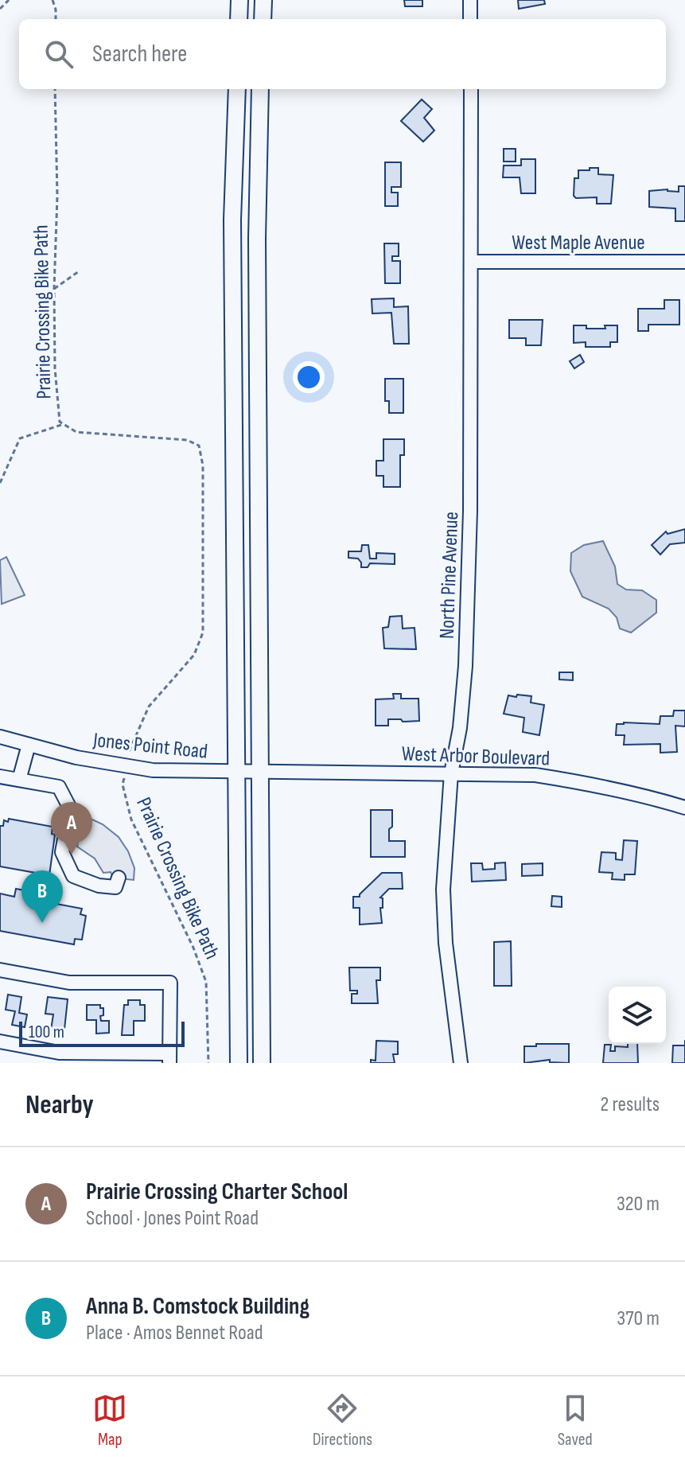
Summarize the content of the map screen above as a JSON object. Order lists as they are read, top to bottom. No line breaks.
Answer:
{"streets":{"street":["West Maple Avenue","North Pine Avenue","Jones Point Road","West Arbor Boulevard"],"path":["Prairie Crossing Bike Path"]},"crossings":[["West Maple Avenue","North Pine Avenue"],["Prairie Crossing Bike Path","Jones Point Road"],["North Pine Avenue","West Arbor Boulevard"],["Jones Point Road","West Arbor Boulevard"]],"scale_bar":"100 m","page":{"search":"Search here","pins":["A","B"],"scale":"100 m","heading":["Nearby","2 results"],"list":[{"mark":"A","name":"Prairie Crossing Charter School","note":"School · Jones Point Road","value":"320 m"},{"mark":"B","name":"Anna B. Comstock Building","note":"Place · Amos Bennet Road","value":"370 m"}],"nav":["Map","Directions","Saved"]}}
